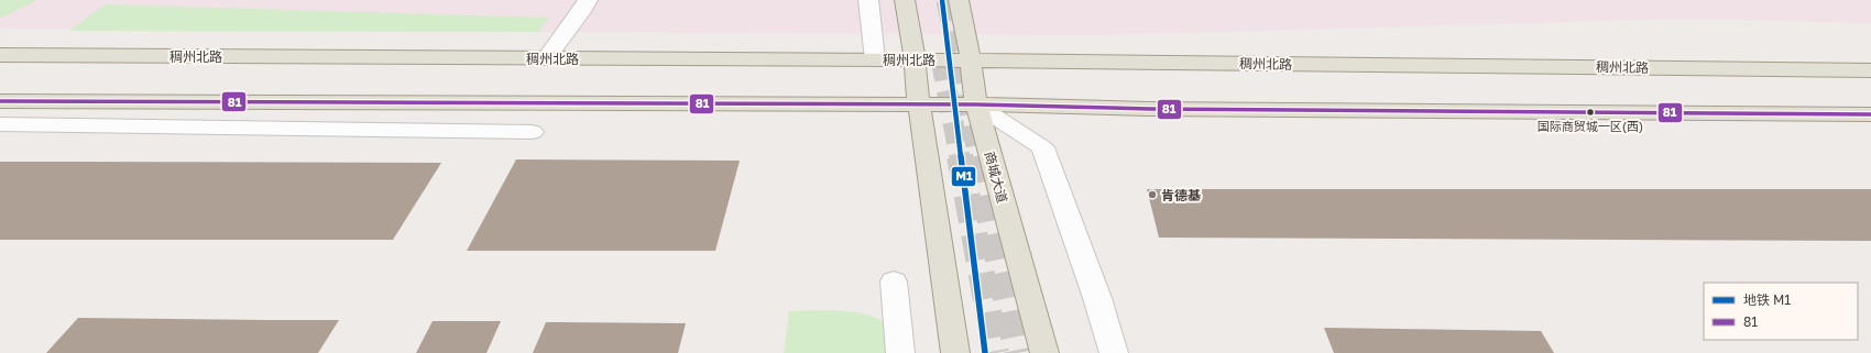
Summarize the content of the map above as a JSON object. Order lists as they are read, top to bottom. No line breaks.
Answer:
{"streets":{"main road":["稠州北路","商城大道"]},"crossings":[["稠州北路","商城大道"]],"places":["国际商贸城一区(西)","肯德基"],"lines":["metro line M1","transit line 81"],"legend":["地铁 M1","81"]}
